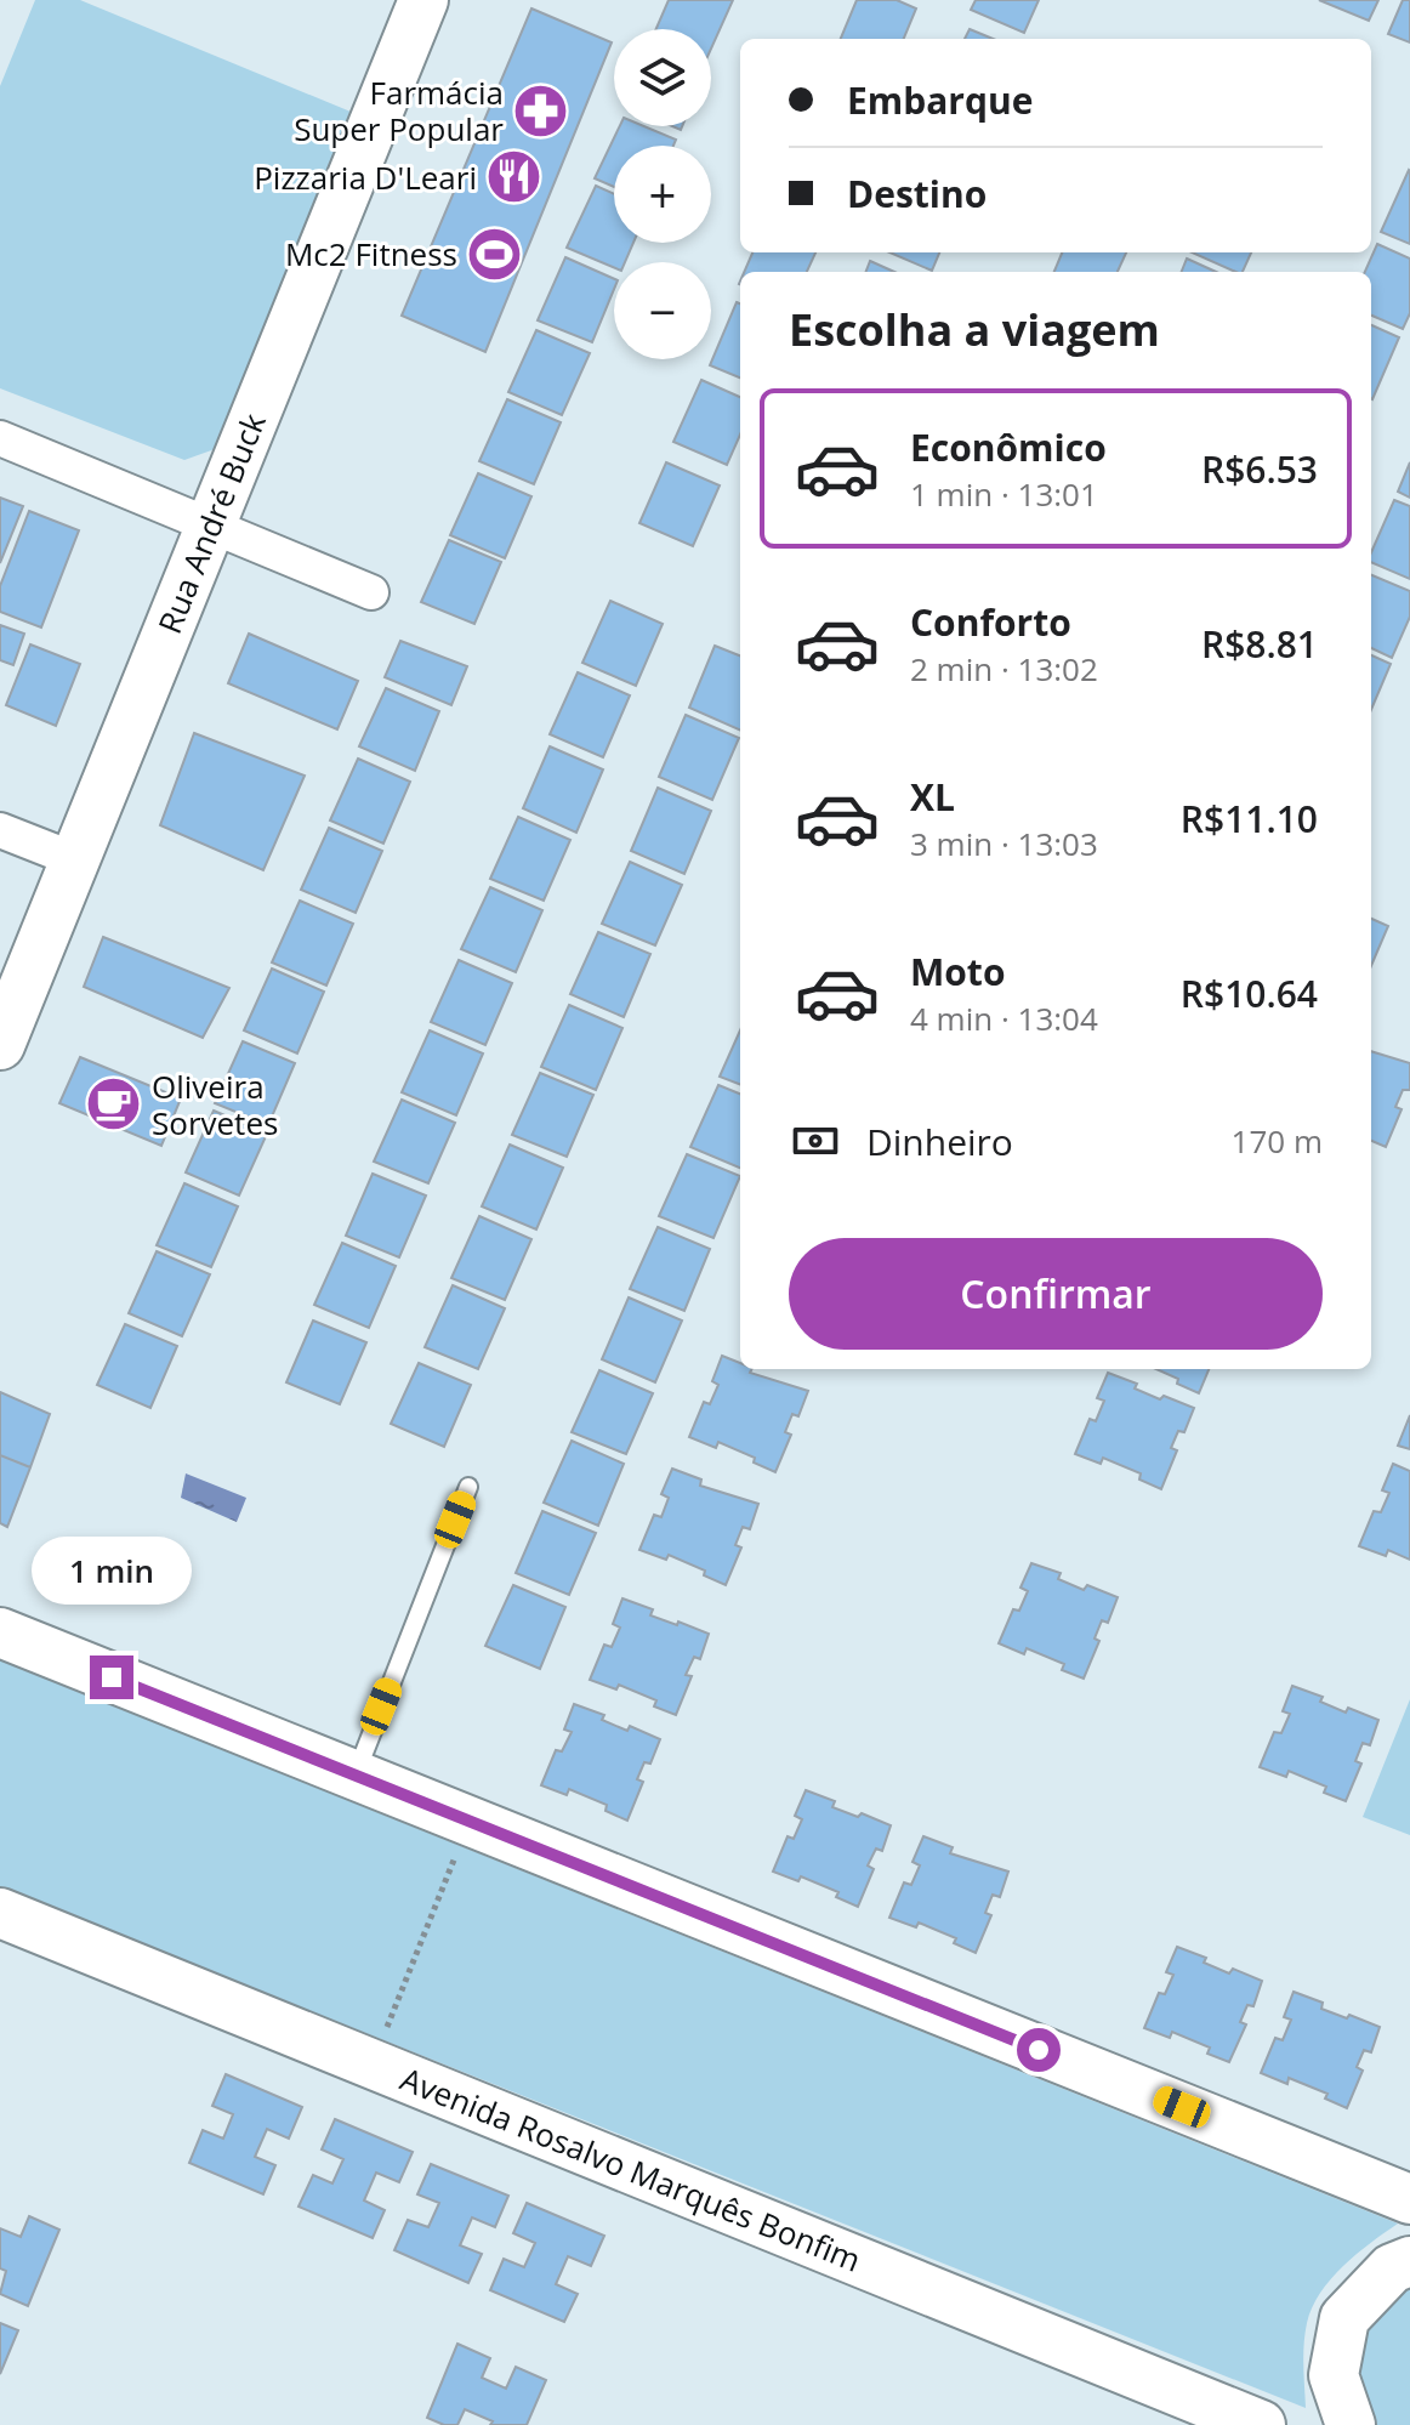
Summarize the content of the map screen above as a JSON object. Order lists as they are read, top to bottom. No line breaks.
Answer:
{"streets":{"street":["Rua André Buck","Avenida Rosalvo Marquês Bonfim"]},"places":{"pharmacy":["Farmácia Super Popular"],"restaurant":["Pizzaria D'Leari"],"sports":["Mc2 Fitness"],"cafe":["Oliveira Sorvetes"]},"page":{"map_buttons":["+","−"],"banner":["Embarque","Destino"],"heading":"Escolha a viagem","list":[{"name":"Econômico","note":"1 min · 13:01","value":"R$6.53"},{"name":"Conforto","note":"2 min · 13:02","value":"R$8.81"},{"name":"XL","note":"3 min · 13:03","value":"R$11.10"},{"name":"Moto","note":"4 min · 13:04","value":"R$10.64"}],"pay":["Dinheiro","170 m"],"buttons":"Confirmar","bubble":"1 min"}}
